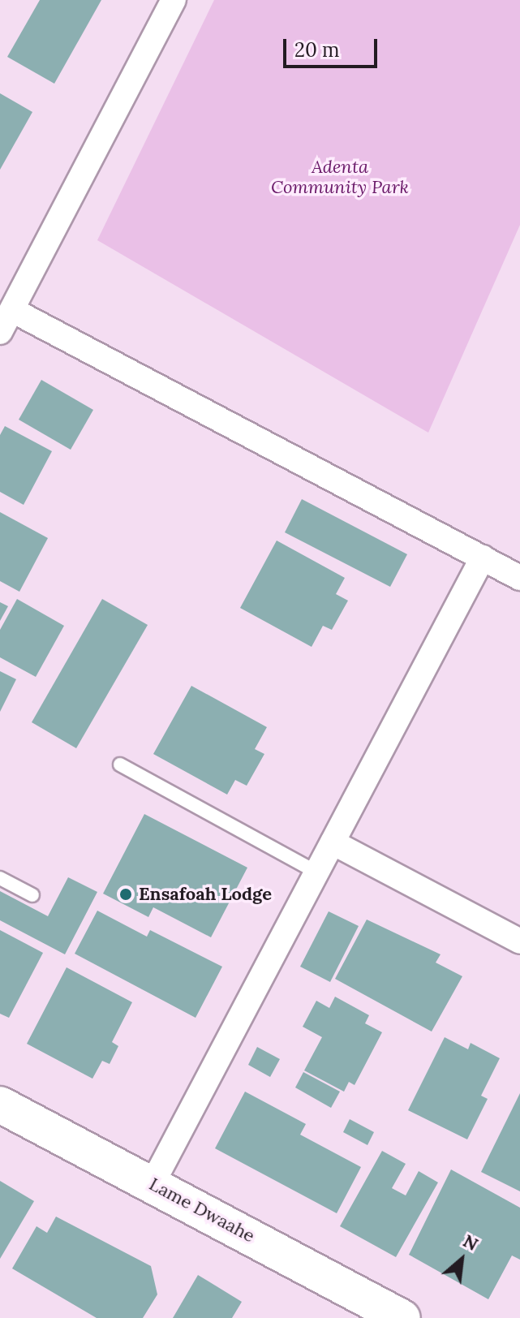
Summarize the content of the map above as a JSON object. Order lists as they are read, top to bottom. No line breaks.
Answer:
{"streets":{"street":["Lame Dwaahe"]},"parks":["Adenta Community Park"],"places":["Ensafoah Lodge"],"scale_bar":"20 m","north":"top right"}
